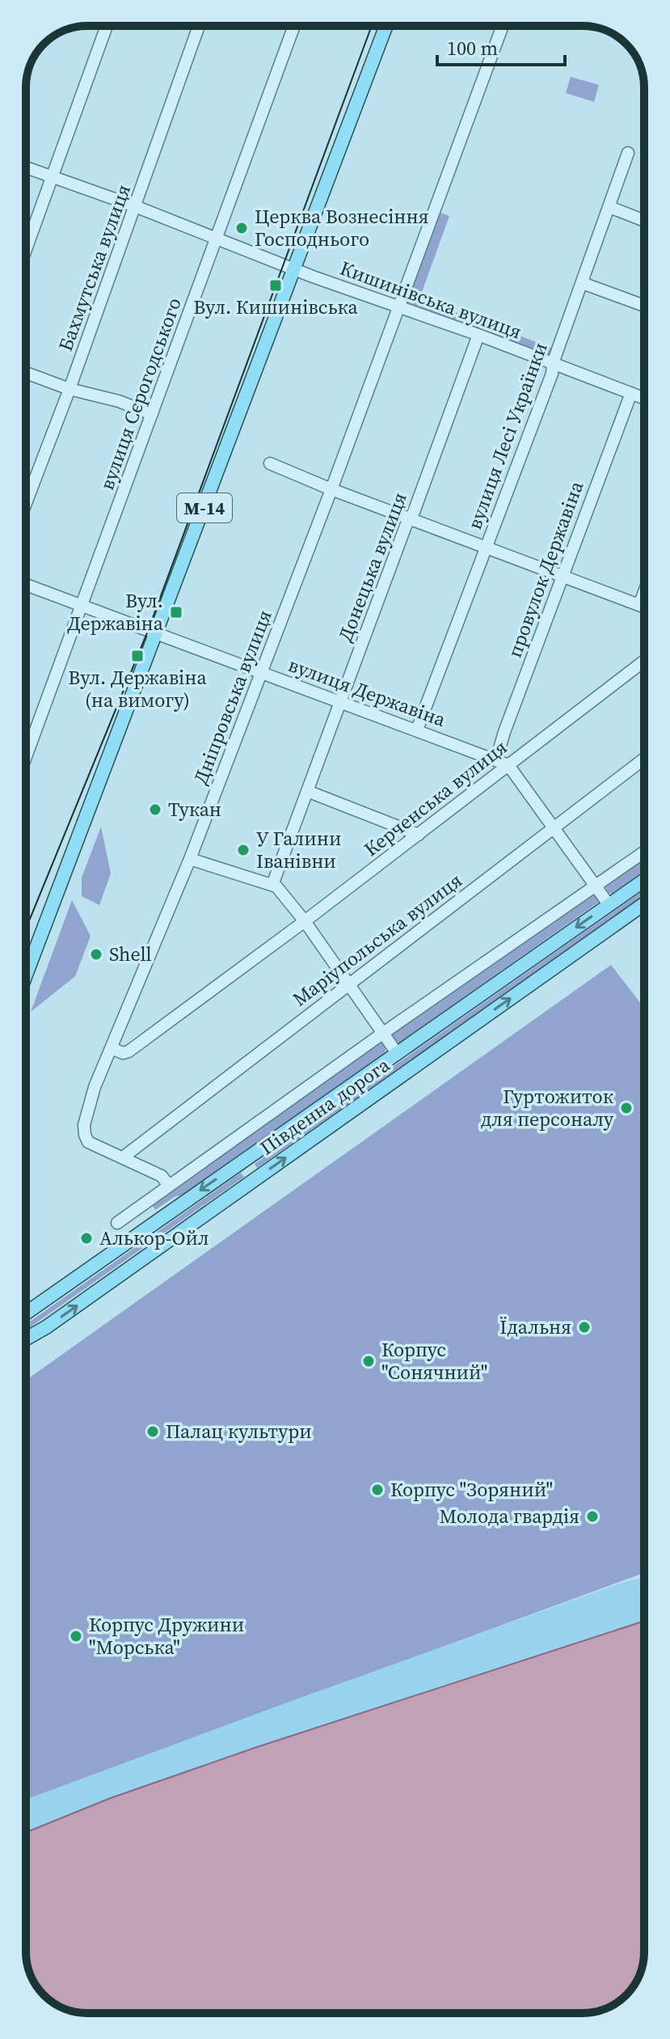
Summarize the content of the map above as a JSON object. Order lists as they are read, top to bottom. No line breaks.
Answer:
{"streets":{"main road":["М-14","Південна дорога"],"street":["Бахмутська вулиця","Кишинівська вулиця","вулиця Сєрогодського","вулиця Лесі Українки","Донецька вулиця","провулок Державіна","вулиця Державіна","Дніпровська вулиця","Керченська вулиця","Маріупольська вулиця"]},"crossings":[["Бахмутська вулиця","Кишинівська вулиця"],["Кишинівська вулиця","вулиця Сєрогодського"],["Кишинівська вулиця","вулиця Лесі Українки"],["Кишинівська вулиця","М-14"],["Кишинівська вулиця","Донецька вулиця"],["Кишинівська вулиця","провулок Державіна"],["Кишинівська вулиця","Дніпровська вулиця"],["вулиця Сєрогодського","вулиця Державіна"],["вулиця Лесі Українки","вулиця Державіна"],["М-14","вулиця Державіна"],["Донецька вулиця","вулиця Державіна"],["провулок Державіна","вулиця Державіна"],["вулиця Державіна","Дніпровська вулиця"],["вулиця Державіна","Керченська вулиця"],["вулиця Державіна","Маріупольська вулиця"],["вулиця Державіна","Південна дорога"],["Дніпровська вулиця","Керченська вулиця"],["Дніпровська вулиця","Маріупольська вулиця"]],"places":{"other":["Церква Вознесіння Господнього","Тукан","У Галини Іванівни","Shell","Гуртожиток для персоналу","Алькор-Ойл","Їдальня","Корпус \"Сонячний\"","Палац культури","Корпус \"Зоряний\"","Молода гвардія","Корпус Дружини \"Морська\""],"transit":["Вул. Кишинівська","Вул. Державіна","Вул. Державіна (на вимогу)"]},"scale_bar":"100 m"}
